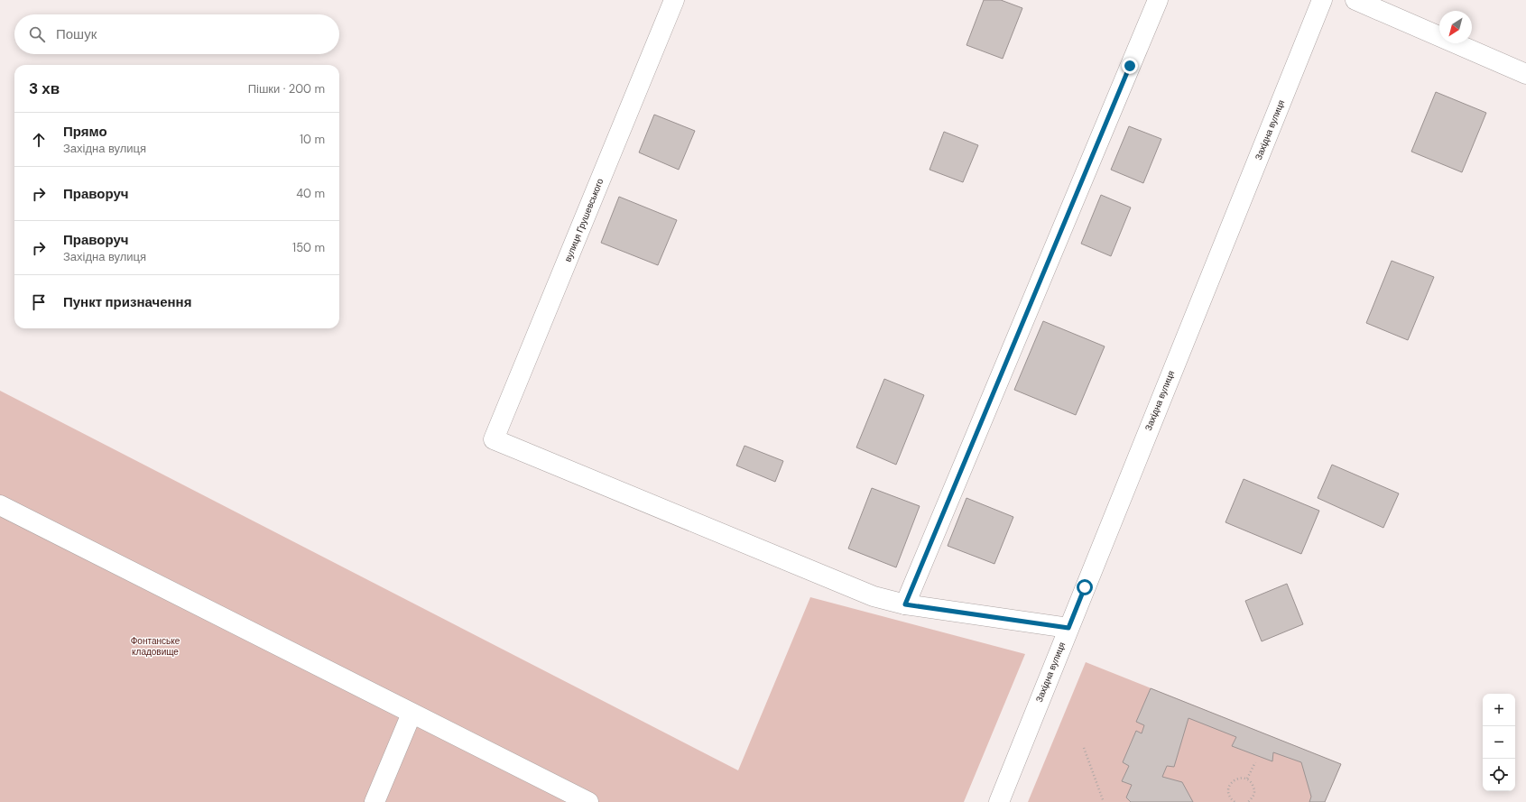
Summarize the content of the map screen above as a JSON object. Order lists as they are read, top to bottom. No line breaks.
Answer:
{"streets":{"street":["Західна вулиця","вулиця Грушевського"]},"parks":["Фонтанське кладовище"],"north":"bottom left","page":{"search":"Пошук","heading":["3 хв","Пішки · 200 m"],"list":[["Прямо","Західна вулиця","10 m"],["Праворуч","40 m"],["Праворуч","Західна вулиця","150 m"],"Пункт призначення"],"map_buttons":["+","−"]}}
